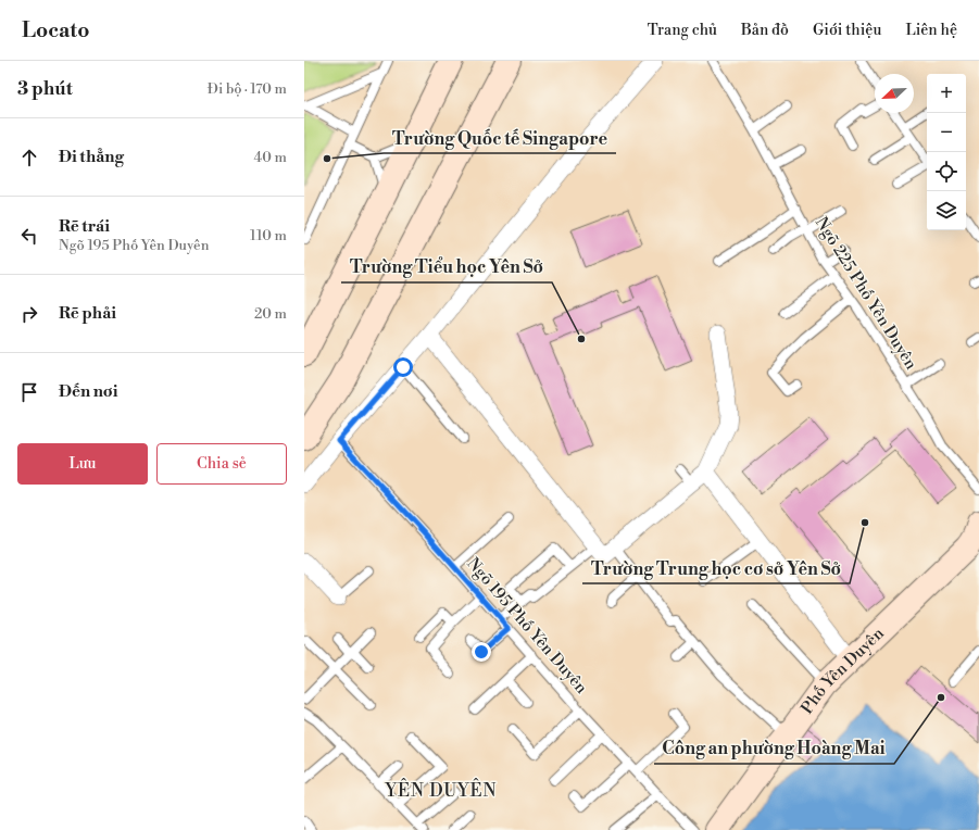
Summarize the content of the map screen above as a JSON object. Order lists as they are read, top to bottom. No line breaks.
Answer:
{"streets":{"street":["Phố Yên Duyên"],"lane":["Ngõ 225 Phố Yên Duyên","Ngõ 195 Phố Yên Duyên"]},"districts":["YÊN DUYÊN"],"places":["Trường Quốc tế Singapore","Trường Tiểu học Yên Sở","Trường Trung học cơ sở Yên Sở","Công an phường Hoàng Mai"],"north":"bottom left","page":{"header":"Locato","nav":["Trang chủ","Bản đồ","Giới thiệu","Liên hệ"],"heading":["3 phút","Đi bộ · 170 m"],"map_buttons":["+","−"],"list":[["Đi thẳng","40 m"],["Rẽ trái","Ngõ 195 Phố Yên Duyên","110 m"],["Rẽ phải","20 m"],"Đến nơi"],"buttons":["Lưu","Chia sẻ"]}}
